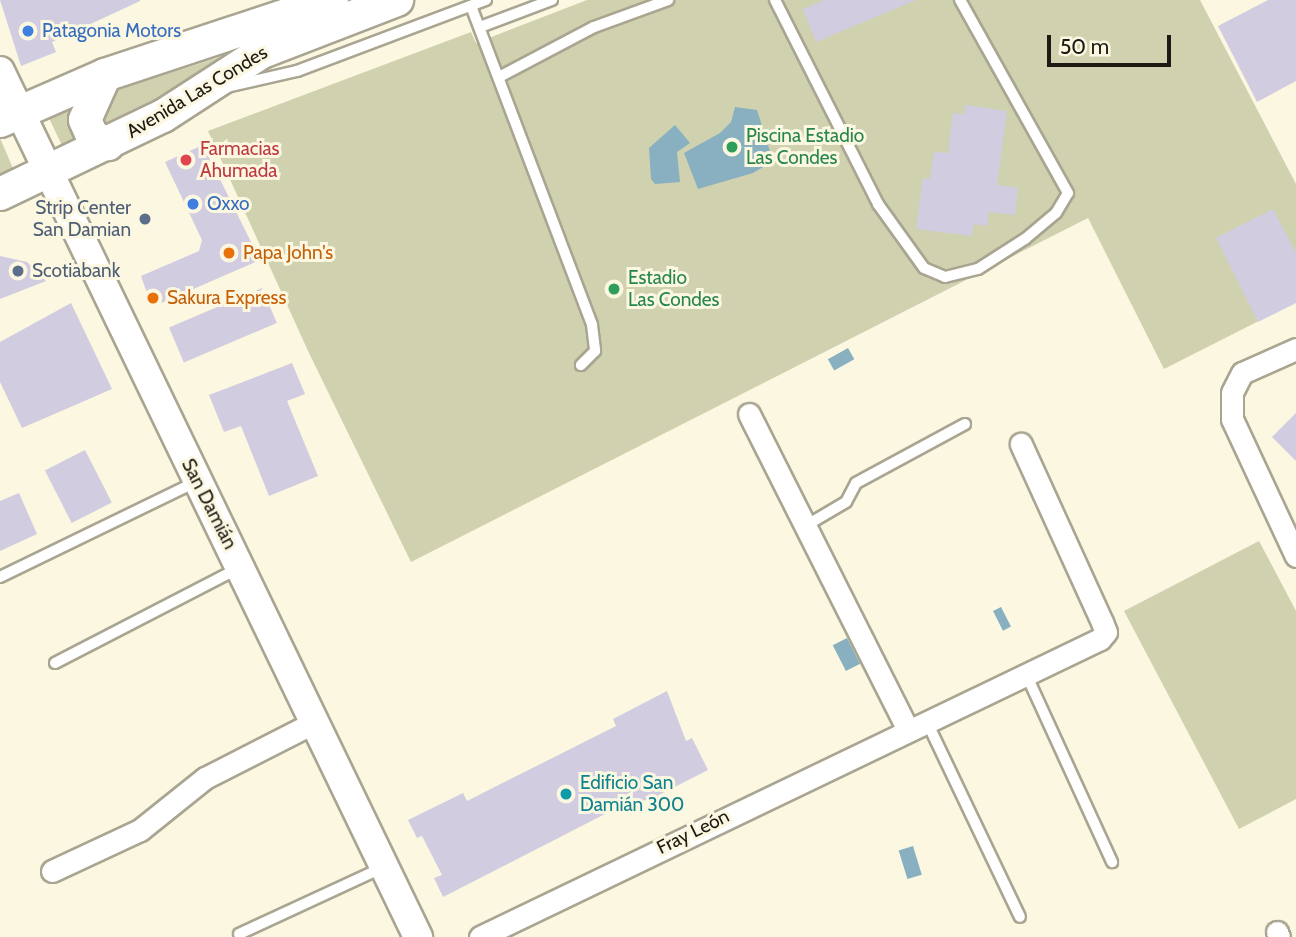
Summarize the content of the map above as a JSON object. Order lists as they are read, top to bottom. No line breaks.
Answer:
{"streets":{"main road":["Avenida Las Condes","San Damián"],"street":["Fray León"]},"crossings":[["Avenida Las Condes","San Damián"]],"places":["Patagonia Motors","Piscina Estadio Las Condes","Farmacias Ahumada","Oxxo","Strip Center San Damian","Papa John's","Scotiabank","Estadio Las Condes","Sakura Express","Edificio San Damián 300"],"scale_bar":"50 m"}
